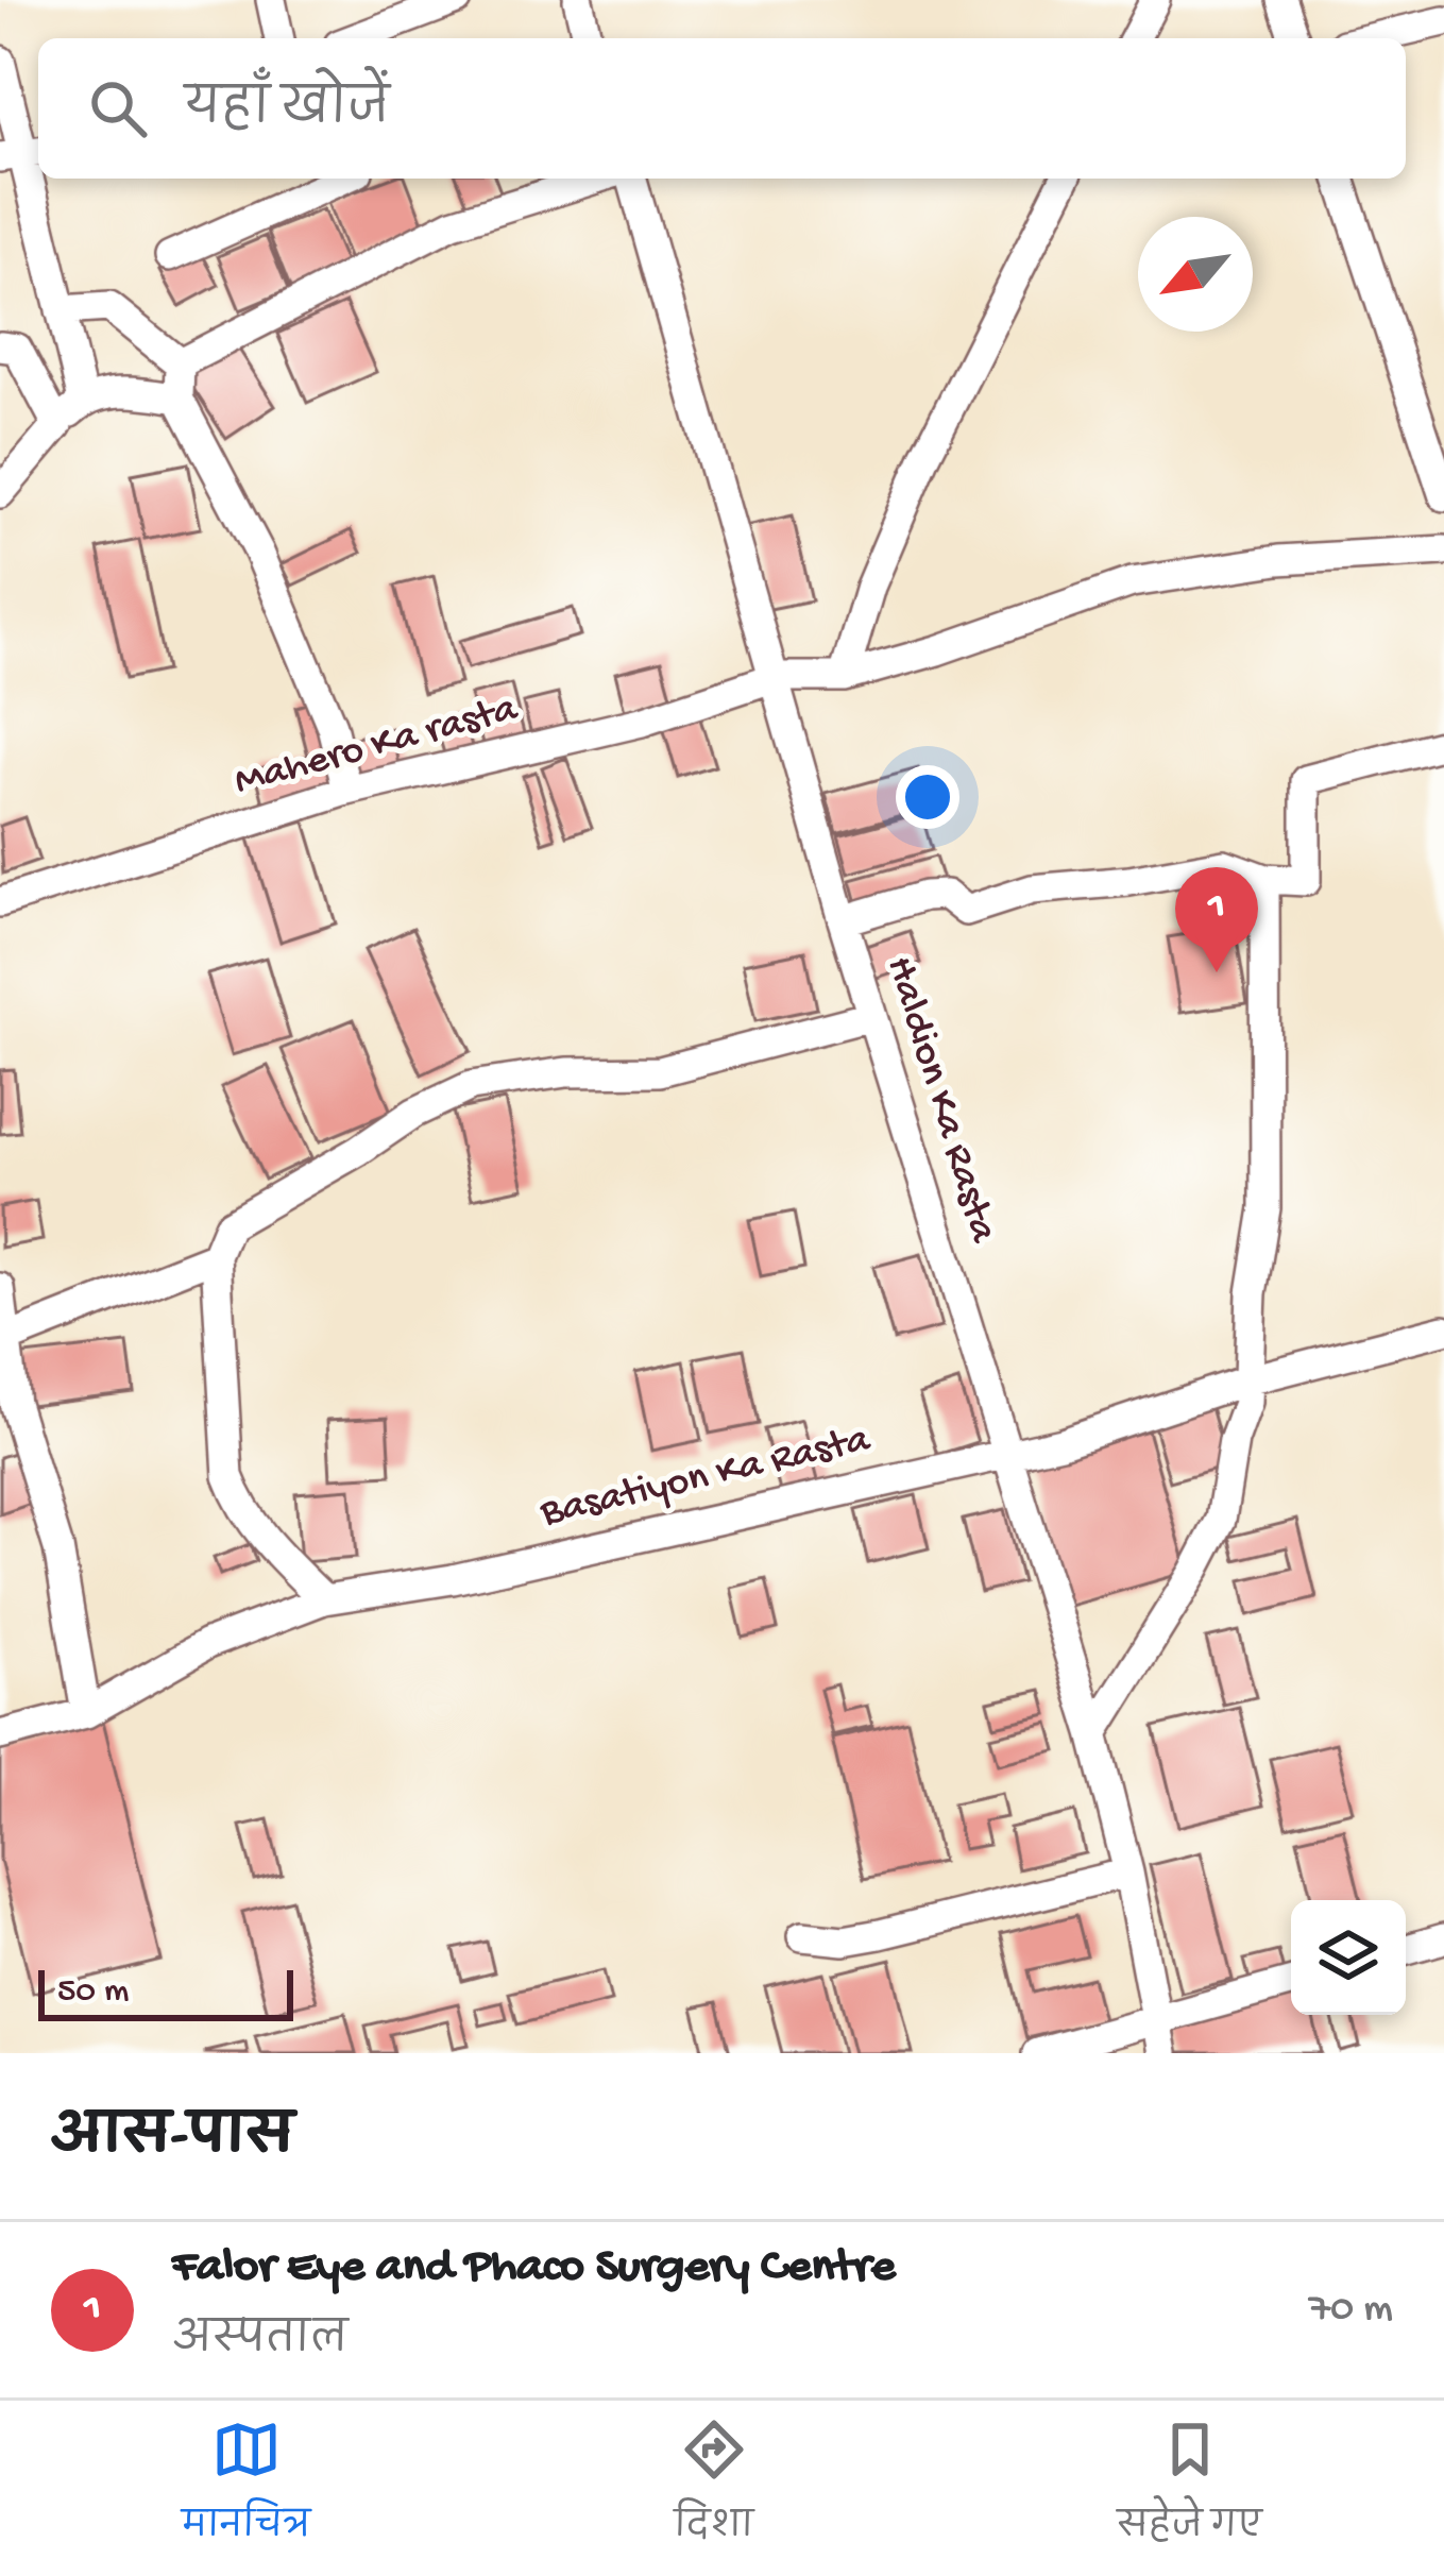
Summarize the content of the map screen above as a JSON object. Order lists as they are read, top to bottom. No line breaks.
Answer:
{"streets":{"street":["Mahero Ka rasta","Haldion Ka Rasta","Basatiyon Ka Rasta"]},"crossings":[["Mahero Ka rasta","Haldion Ka Rasta"],["Haldion Ka Rasta","Basatiyon Ka Rasta"]],"scale_bar":"50 m","north":"bottom left","page":{"search":"यहाँ खोजें","pins":"1","scale":"50 m","heading":"आस-पास","list":[{"mark":"1","name":"Falor Eye and Phaco Surgery Centre","note":"अस्पताल","value":"70 m"}],"nav":["मानचित्र","दिशा","सहेजे गए"]}}
